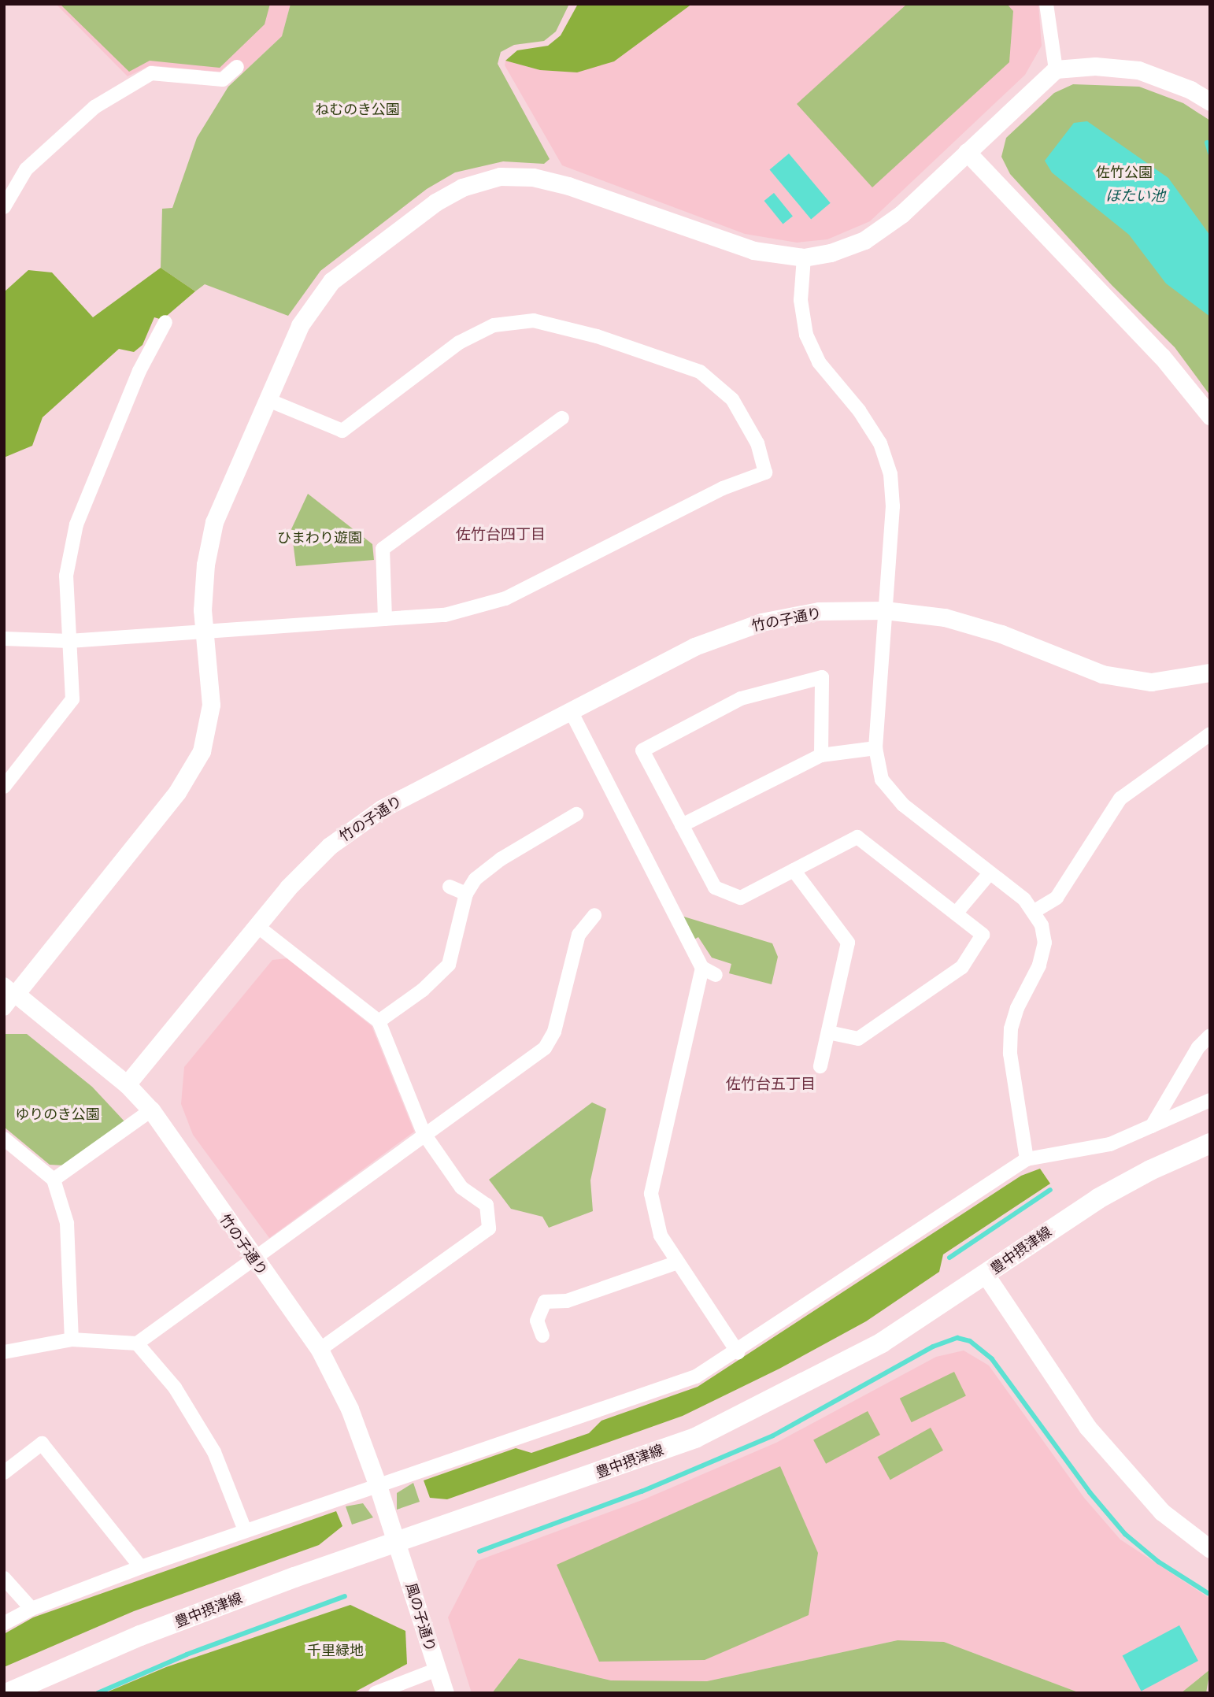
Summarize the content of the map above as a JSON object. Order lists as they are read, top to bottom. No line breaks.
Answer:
{"streets":{"main road":["豊中摂津線"],"street":["竹の子通り","風の子通り"]},"crossings":[["竹の子通り","豊中摂津線"],["竹の子通り","風の子通り"],["豊中摂津線","風の子通り"]],"districts":["佐竹台四丁目","佐竹台五丁目"],"water":["ほたい池"],"parks":["ねむのき公園","佐竹公園","ひまわり遊園","ゆりのき公園","千里緑地"]}
